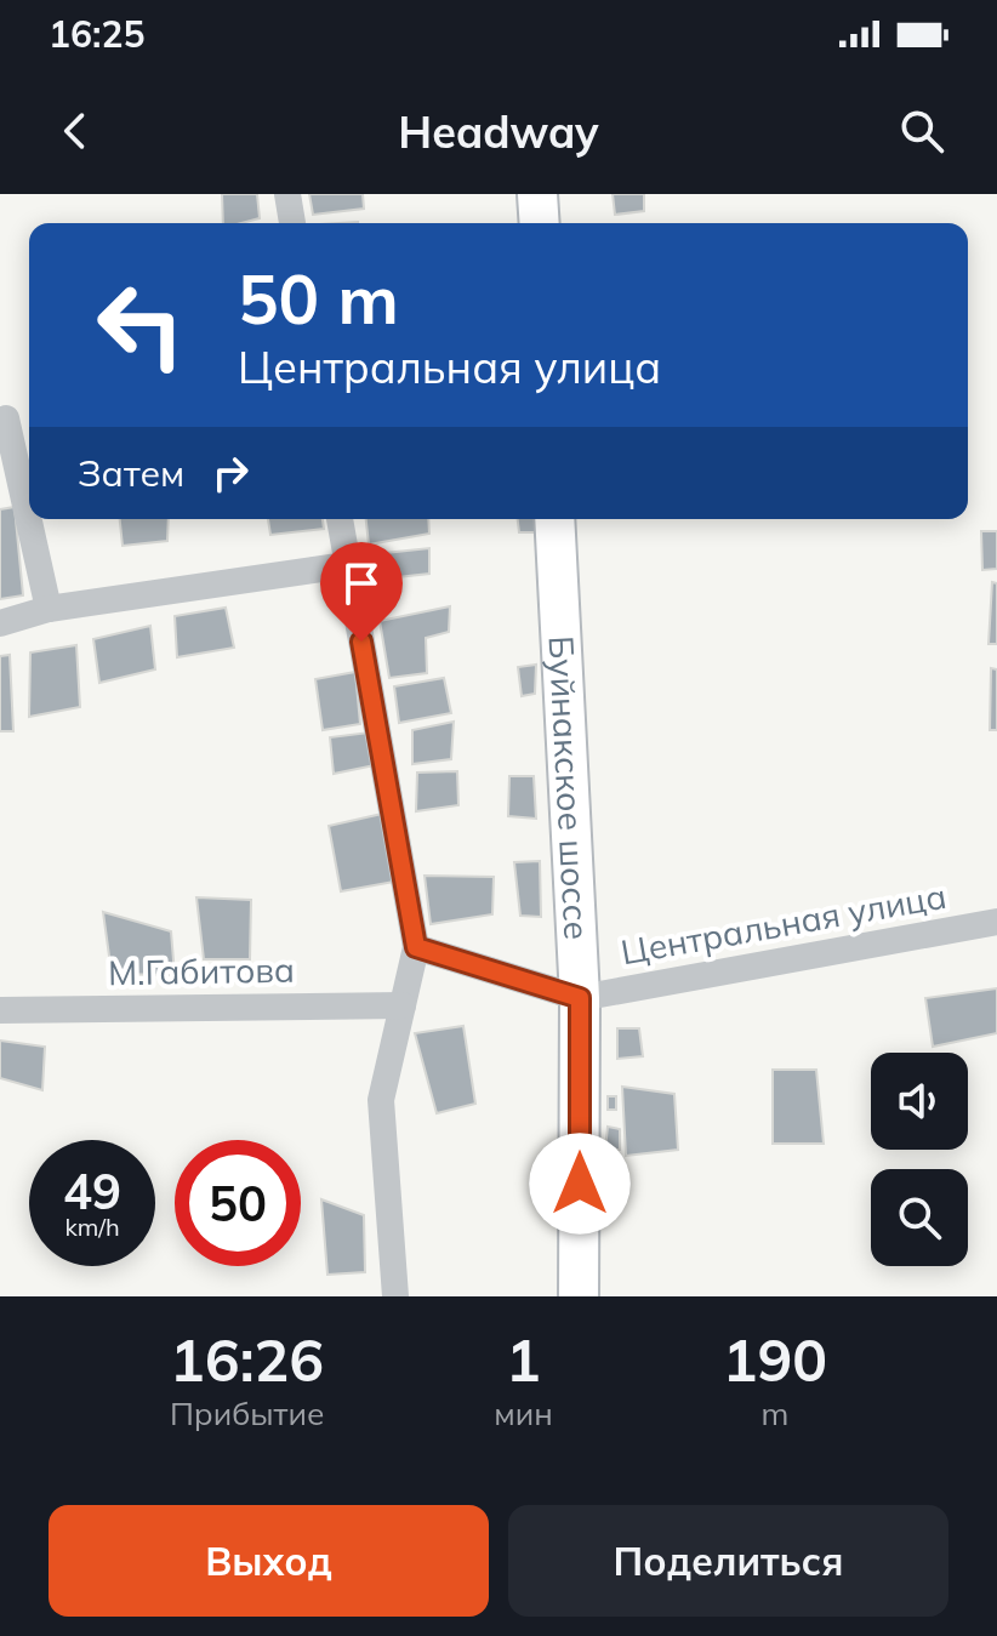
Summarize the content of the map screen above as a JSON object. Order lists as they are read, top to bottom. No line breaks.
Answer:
{"streets":{"main road":["Буйнакское шоссе"],"street":["Центральная улица","М.Габитова"]},"crossings":[["Буйнакское шоссе","Центральная улица"]],"page":{"status":"16:25","header":"Headway","turn":["50 m","Центральная улица"],"then":"Затем","speed":"49 km/h","limit":"50","eta":["16:26","Прибытие","1","мин","190","m"],"buttons":["Выход","Поделиться"]}}
